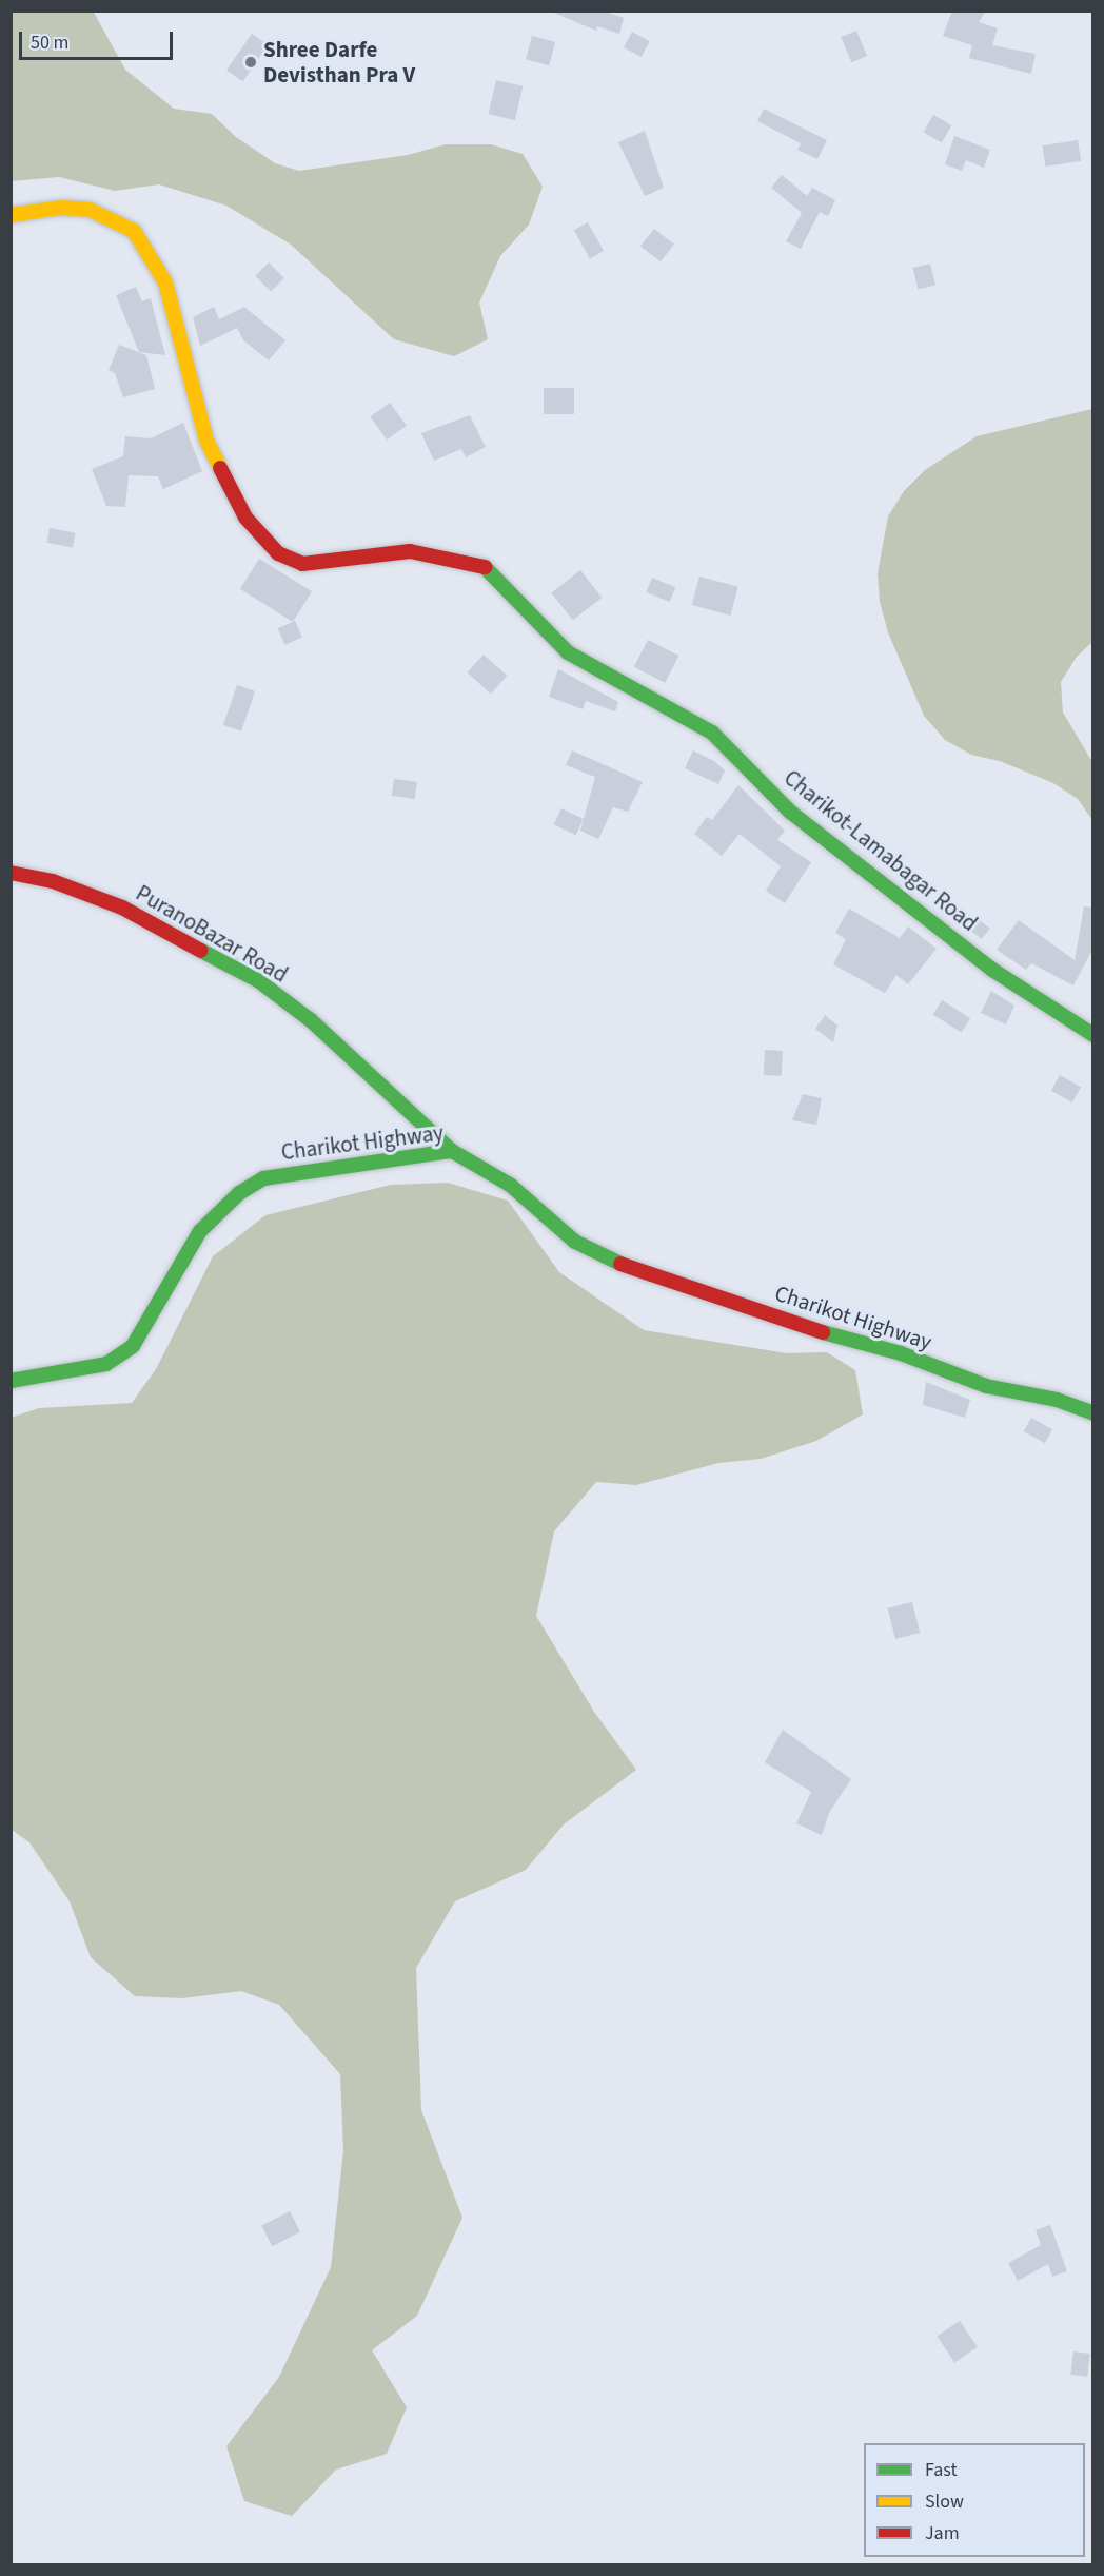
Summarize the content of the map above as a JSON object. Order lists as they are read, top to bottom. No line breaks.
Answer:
{"streets":{"main road":["Charikot-Lamabagar Road","PuranoBazar Road","Charikot Highway"]},"crossings":[["PuranoBazar Road","Charikot Highway"]],"places":["Shree Darfe Devisthan Pra V"],"legend":["Fast","Slow","Jam"],"scale_bar":"50 m"}
